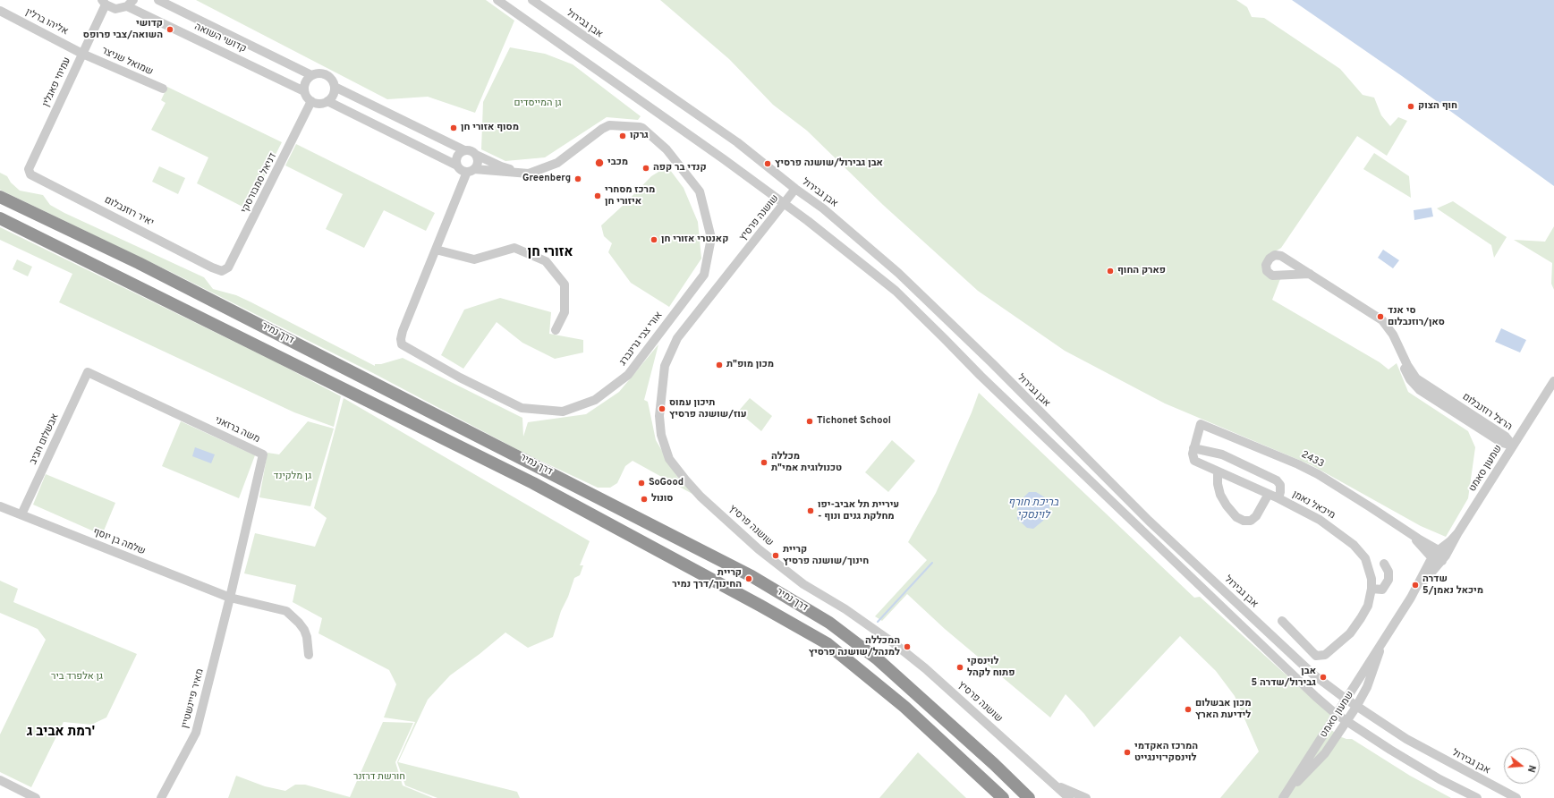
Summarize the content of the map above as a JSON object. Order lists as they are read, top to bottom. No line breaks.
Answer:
{"streets":{"highway":["דרך נמיר"],"street":["אליהו ברלין","אבן גבירול","קדושי השואה","שמואל שניצר","עמיחי פאגלין","דניאל סמבורסקי","יאיר רוזנבלום","שושנה פרסיץ","אורי צבי גרינברג","הרצל רוזנבלום","משה ברזאני","אבשלום חביב","2433","שמעון סאמט","מיכאל נאמן","שלמה בן יוסף","מאיר פיינשטיין"]},"crossings":[["אליהו ברלין","שמואל שניצר"],["אליהו ברלין","עמיחי פאגלין"],["אבן גבירול","שושנה פרסיץ"],["אבן גבירול","שמעון סאמט"],["קדושי השואה","דניאל סמבורסקי"],["שמואל שניצר","עמיחי פאגלין"],["עמיחי פאגלין","יאיר רוזנבלום"],["דניאל סמבורסקי","יאיר רוזנבלום"],["הרצל רוזנבלום","שמעון סאמט"],["משה ברזאני","אבשלום חביב"],["משה ברזאני","שלמה בן יוסף"],["משה ברזאני","מאיר פיינשטיין"],["אבשלום חביב","שלמה בן יוסף"],["2433","שמעון סאמט"],["2433","מיכאל נאמן"],["שלמה בן יוסף","מאיר פיינשטיין"]],"districts":["אזורי חן","רמת אביב ג'"],"water":["בריכת חורף לוינסקי"],"parks":["גן המייסדים","גן מלקינד","גן אלפרד ביר","חורשת דרזנר"],"places":["קדושי השואה/צבי פרופס","חוף הצוק","מסוף אזורי חן","גרקו","מכבי","אבן גבירול/שושנה פרסיץ","קנדי בר קפה","Greenberg","מרכז מסחרי איזורי חן","קאנטרי אזורי חן","פארק החוף","סי אנד סאן/רוזנבלום","מכון מופ\"ת","תיכון עמוס עוז/שושנה פרסיץ","Tichonet School","מכללה טכנולוגית אמי\"ת","SoGood","סונול","עיריית תל אביב-יפו - מחלקת גנים ונוף","קריית חינוך/שושנה פרסיץ","קריית החינוך/דרך נמיר","שדרה 5/מיכאל נאמן","המכללה למנהל/שושנה פרסיץ","לוינסקי פתוח לקהל","אבן גבירול/שדרה 5","מכון אבשלום לידיעת הארץ","המרכז האקדמי לוינסקי־וינגייט"],"north":"right"}
